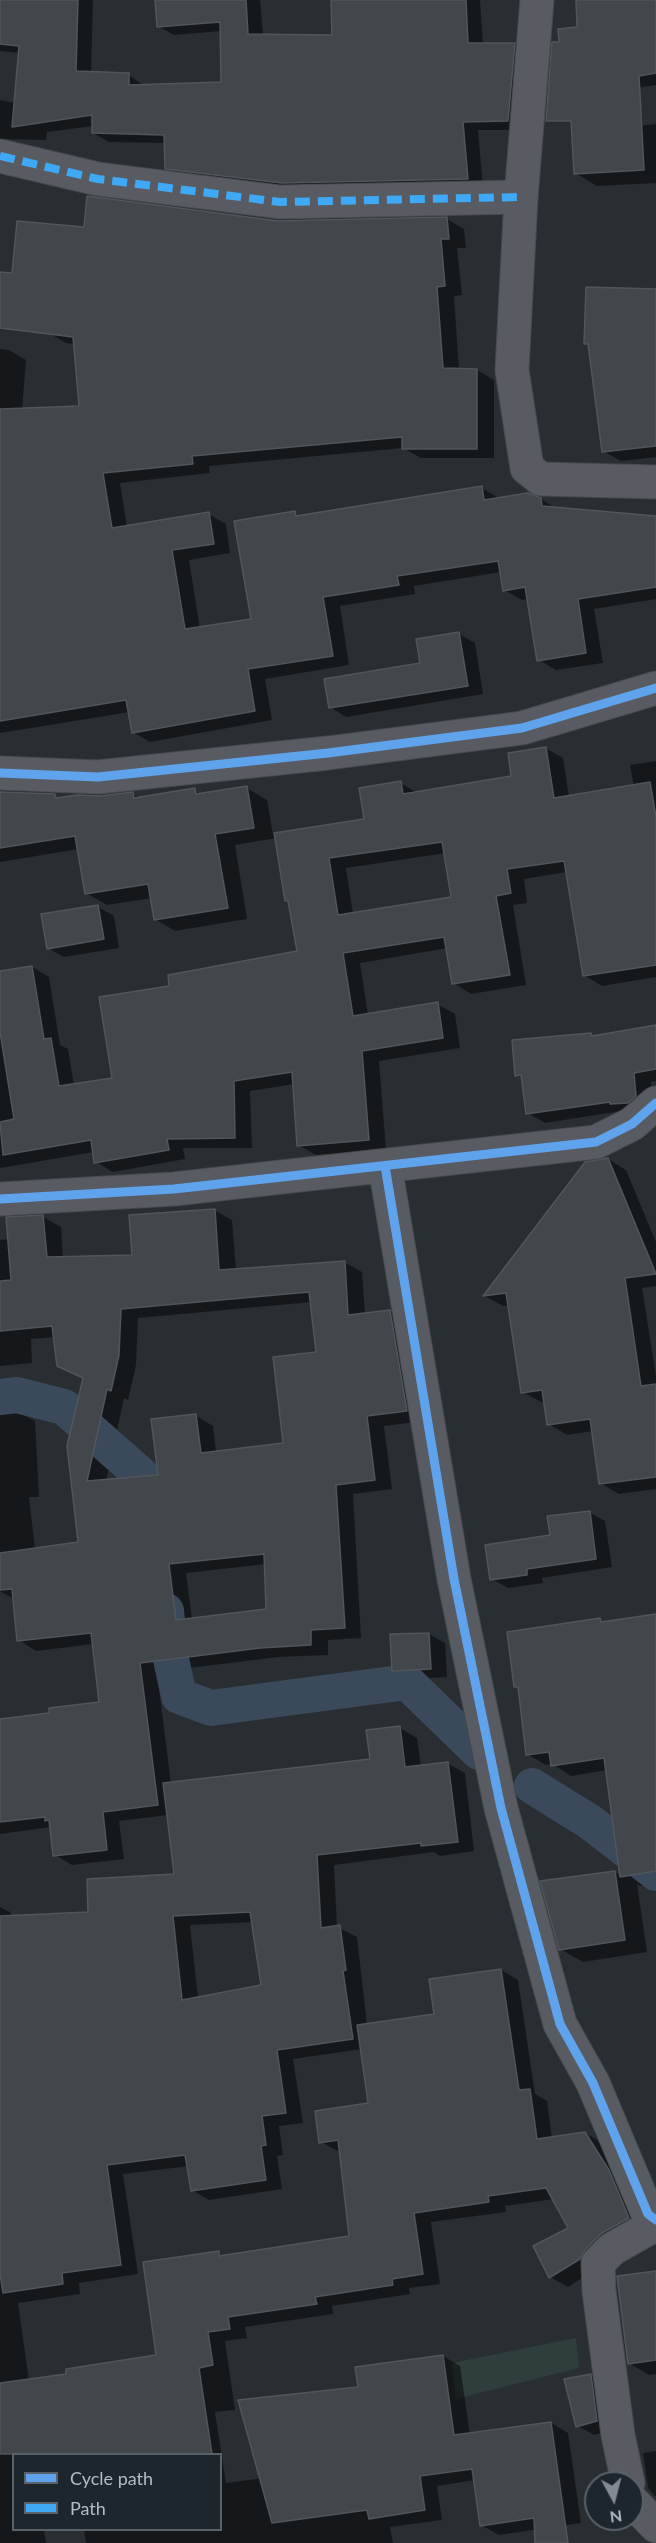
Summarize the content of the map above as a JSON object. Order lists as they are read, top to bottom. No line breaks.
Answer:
{"legend":["Cycle path","Path"],"north":"bottom"}
